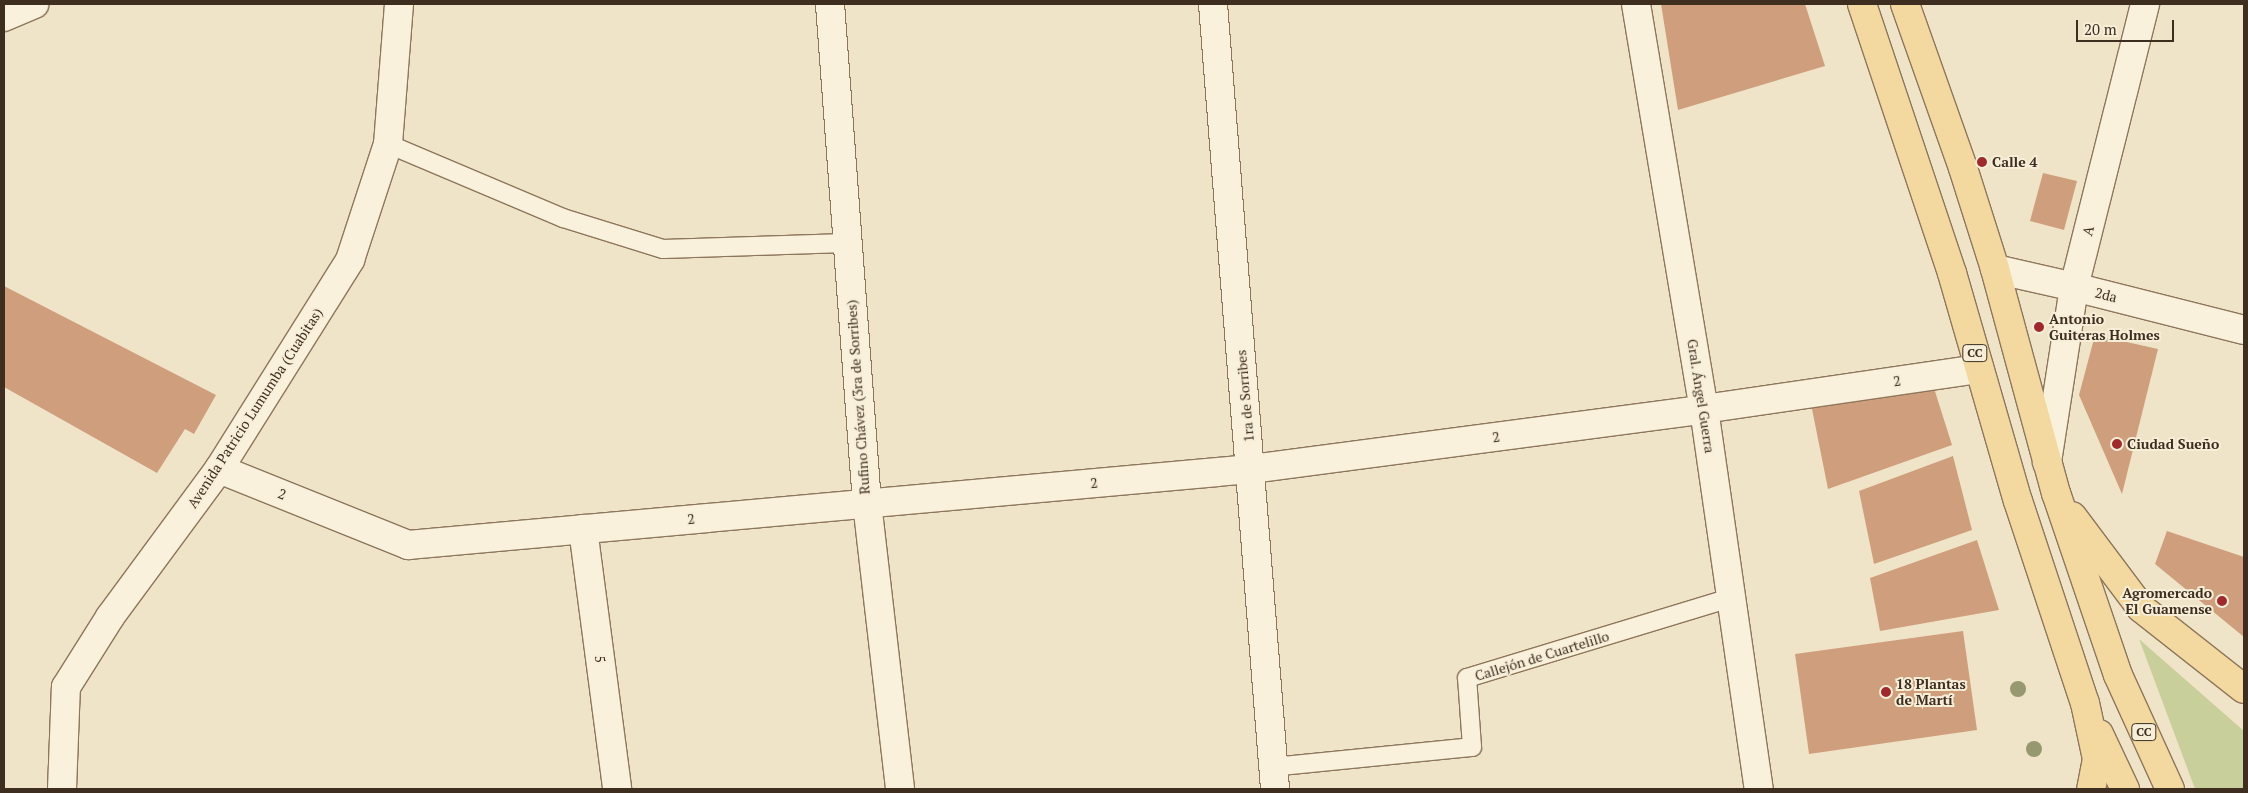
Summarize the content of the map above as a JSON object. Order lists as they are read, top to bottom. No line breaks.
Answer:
{"streets":{"main road":["CC"],"street":["A","2da","2","1ra de Sorribes","Gral. Ángel Guerra","Rufino Chávez (3ra de Sorribes)","Avenida Patricio Lumumba (Cuabitas)","5"],"lane":["Callejón de Cuartelillo"]},"crossings":[["A","2da"],["A","CC"],["2da","CC"],["CC","2"],["2","1ra de Sorribes"],["2","Gral. Ángel Guerra"],["2","Rufino Chávez (3ra de Sorribes)"],["2","Avenida Patricio Lumumba (Cuabitas)"],["2","5"],["1ra de Sorribes","Callejón de Cuartelillo"],["Gral. Ángel Guerra","Callejón de Cuartelillo"]],"places":["Calle 4","Antonio Guiteras Holmes","Ciudad Sueño","Agromercado El Guamense","18 Plantas de Martí"],"scale_bar":"20 m"}
